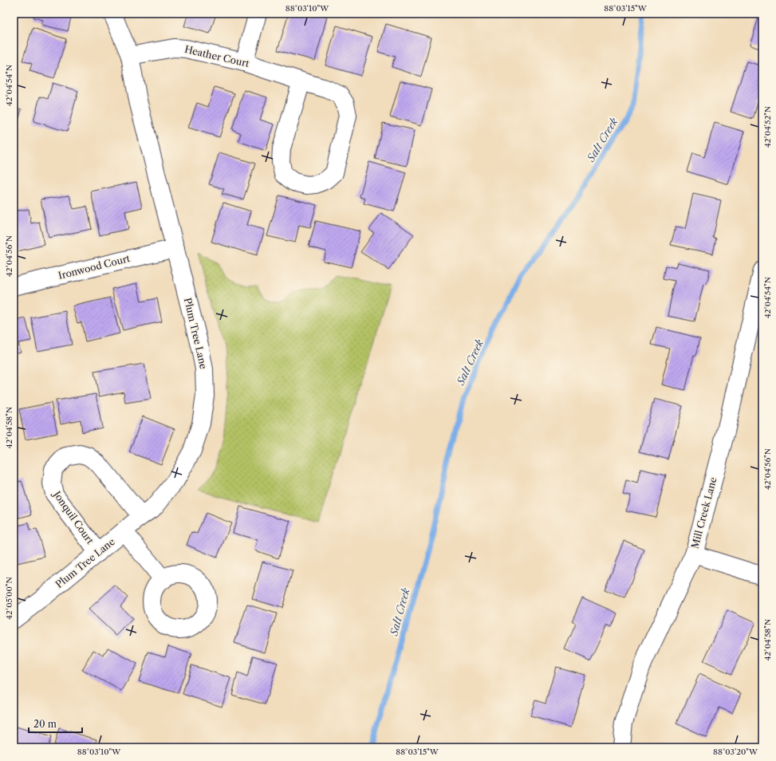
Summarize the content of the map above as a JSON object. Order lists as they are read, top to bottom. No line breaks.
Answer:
{"streets":{"street":["Heather Court","Ironwood Court","Plum Tree Lane","Mill Creek Lane","Jonquil Court"]},"crossings":[["Heather Court","Plum Tree Lane"],["Ironwood Court","Plum Tree Lane"],["Plum Tree Lane","Jonquil Court"]],"water":["Salt Creek"],"scale_bar":"20 m","coordinates":["88°03'10\"W","88°03'15\"W","42°04'54\"N","42°04'52\"N","42°04'56\"N","42°04'58\"N","42°05'00\"N","88°03'20\"W"]}
